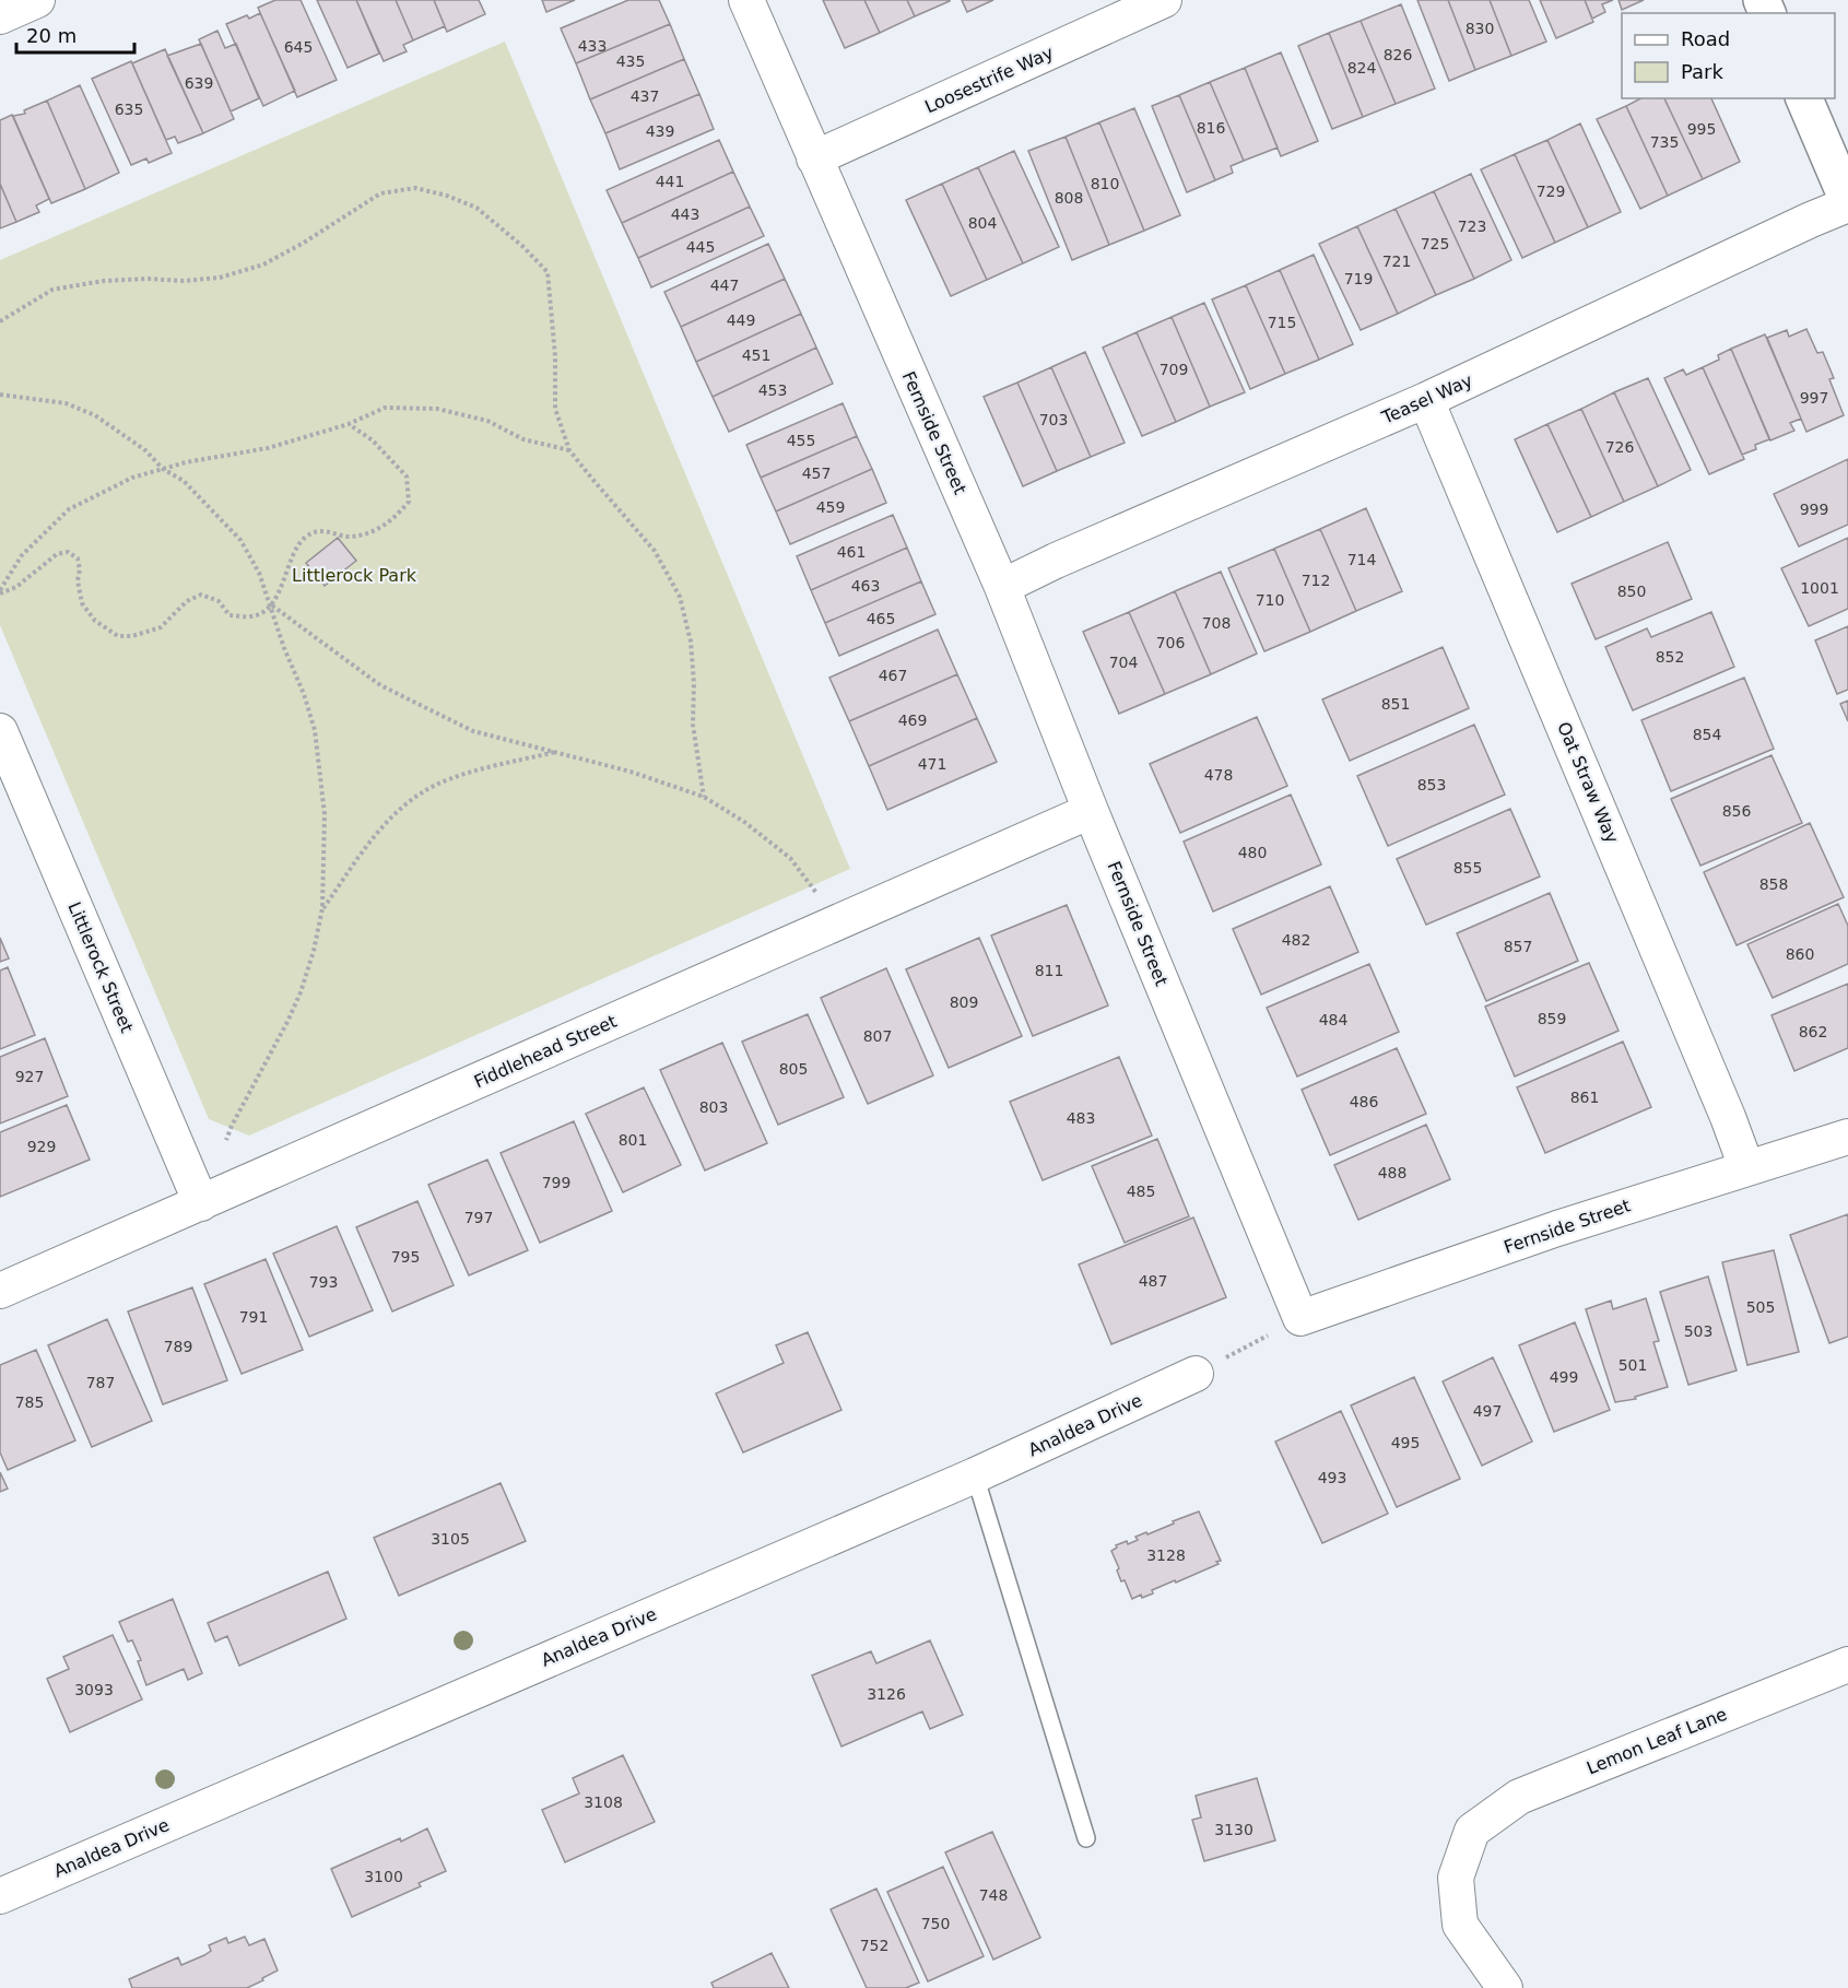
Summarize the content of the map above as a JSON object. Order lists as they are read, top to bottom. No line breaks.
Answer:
{"streets":{"street":["Loosestrife Way","Teasel Way","Fernside Street","Oat Straw Way","Littlerock Street","Fiddlehead Street","Analdea Drive","Lemon Leaf Lane"]},"crossings":[["Loosestrife Way","Fernside Street"],["Teasel Way","Fernside Street"],["Teasel Way","Oat Straw Way"],["Fernside Street","Oat Straw Way"],["Fernside Street","Fiddlehead Street"],["Littlerock Street","Fiddlehead Street"]],"parks":["Littlerock Park"],"house_numbers":["830","433","645","826","435","824","639","437","635","816","995","439","735","441","810","729","808","443","804","723","725","445","721","719","447","449","715","451","709","453","997","703","455","726","457","459","999","461","714","712","463","1001","850","710","465","708","706","852","704","467","851","469","854","471","478","853","856","480","855","858","482","857","860","811","809","859","484","862","807","805","927","861","486","803","483","801","929","488","799","485","797","795","487","793","505","791","503","789","501","499","787","785","497","495","493","3105","3128","3093","3126","3108","3130","3100","748","750","752"],"legend":["Road","Park"],"scale_bar":"20 m"}
